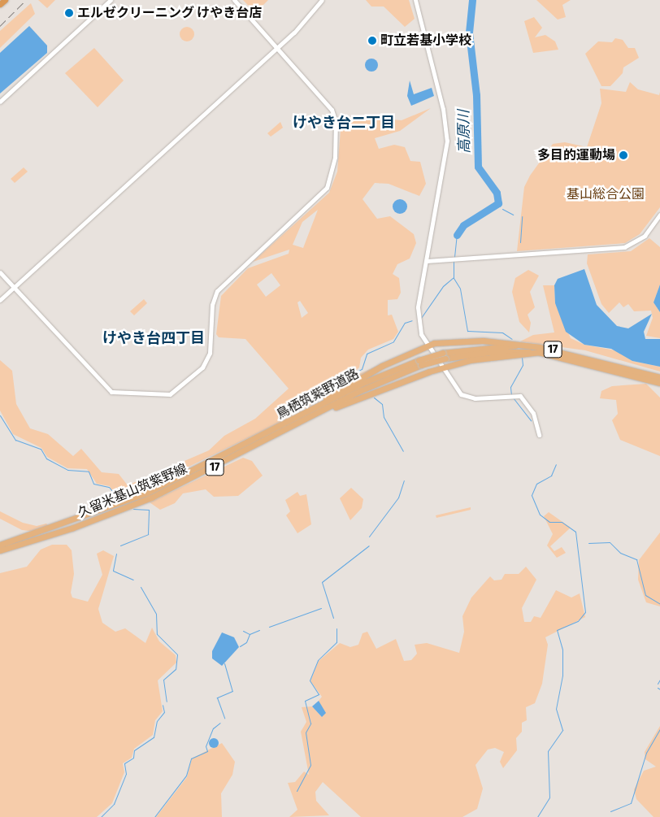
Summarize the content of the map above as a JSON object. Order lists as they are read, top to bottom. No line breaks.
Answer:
{"streets":{"main road":["17","鳥栖筑紫野道路","久留米基山筑紫野線"]},"crossings":[["17","鳥栖筑紫野道路"],["鳥栖筑紫野道路","久留米基山筑紫野線"]],"districts":["けやき台二丁目","けやき台四丁目"],"water":["高原川"],"parks":["基山総合公園"],"places":["エルゼクリーニング けやき台店","町立若基小学校","多目的運動場"]}
